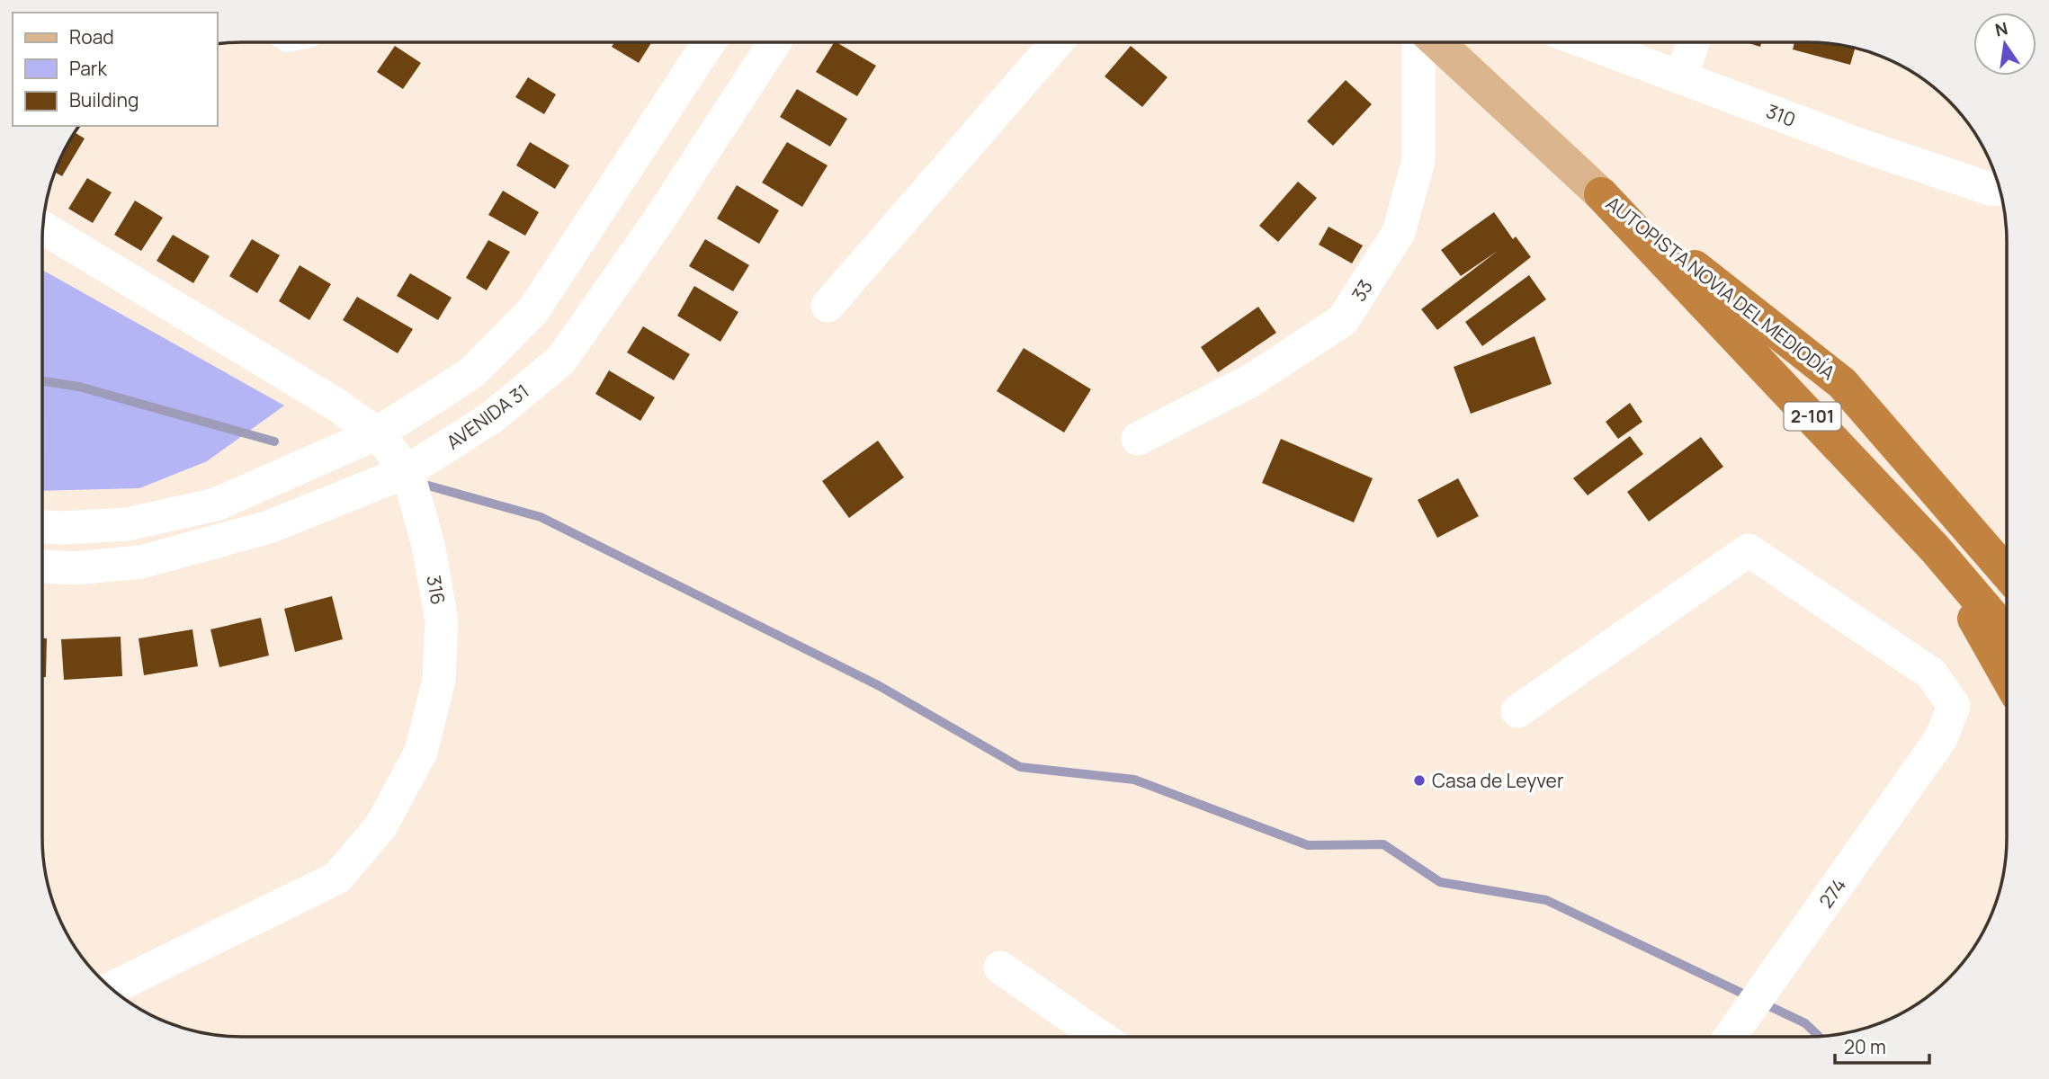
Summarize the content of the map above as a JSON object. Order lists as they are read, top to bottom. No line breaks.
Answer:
{"streets":{"highway":["AUTOPISTA NOVIA DEL MEDIODÍA","2-101"],"street":["310","33","AVENIDA 31","316","274"]},"crossings":[["AUTOPISTA NOVIA DEL MEDIODÍA","2-101"],["AVENIDA 31","316"]],"places":["Casa de Leyver"],"legend":["Road","Park","Building"],"scale_bar":"20 m","north":"top"}
